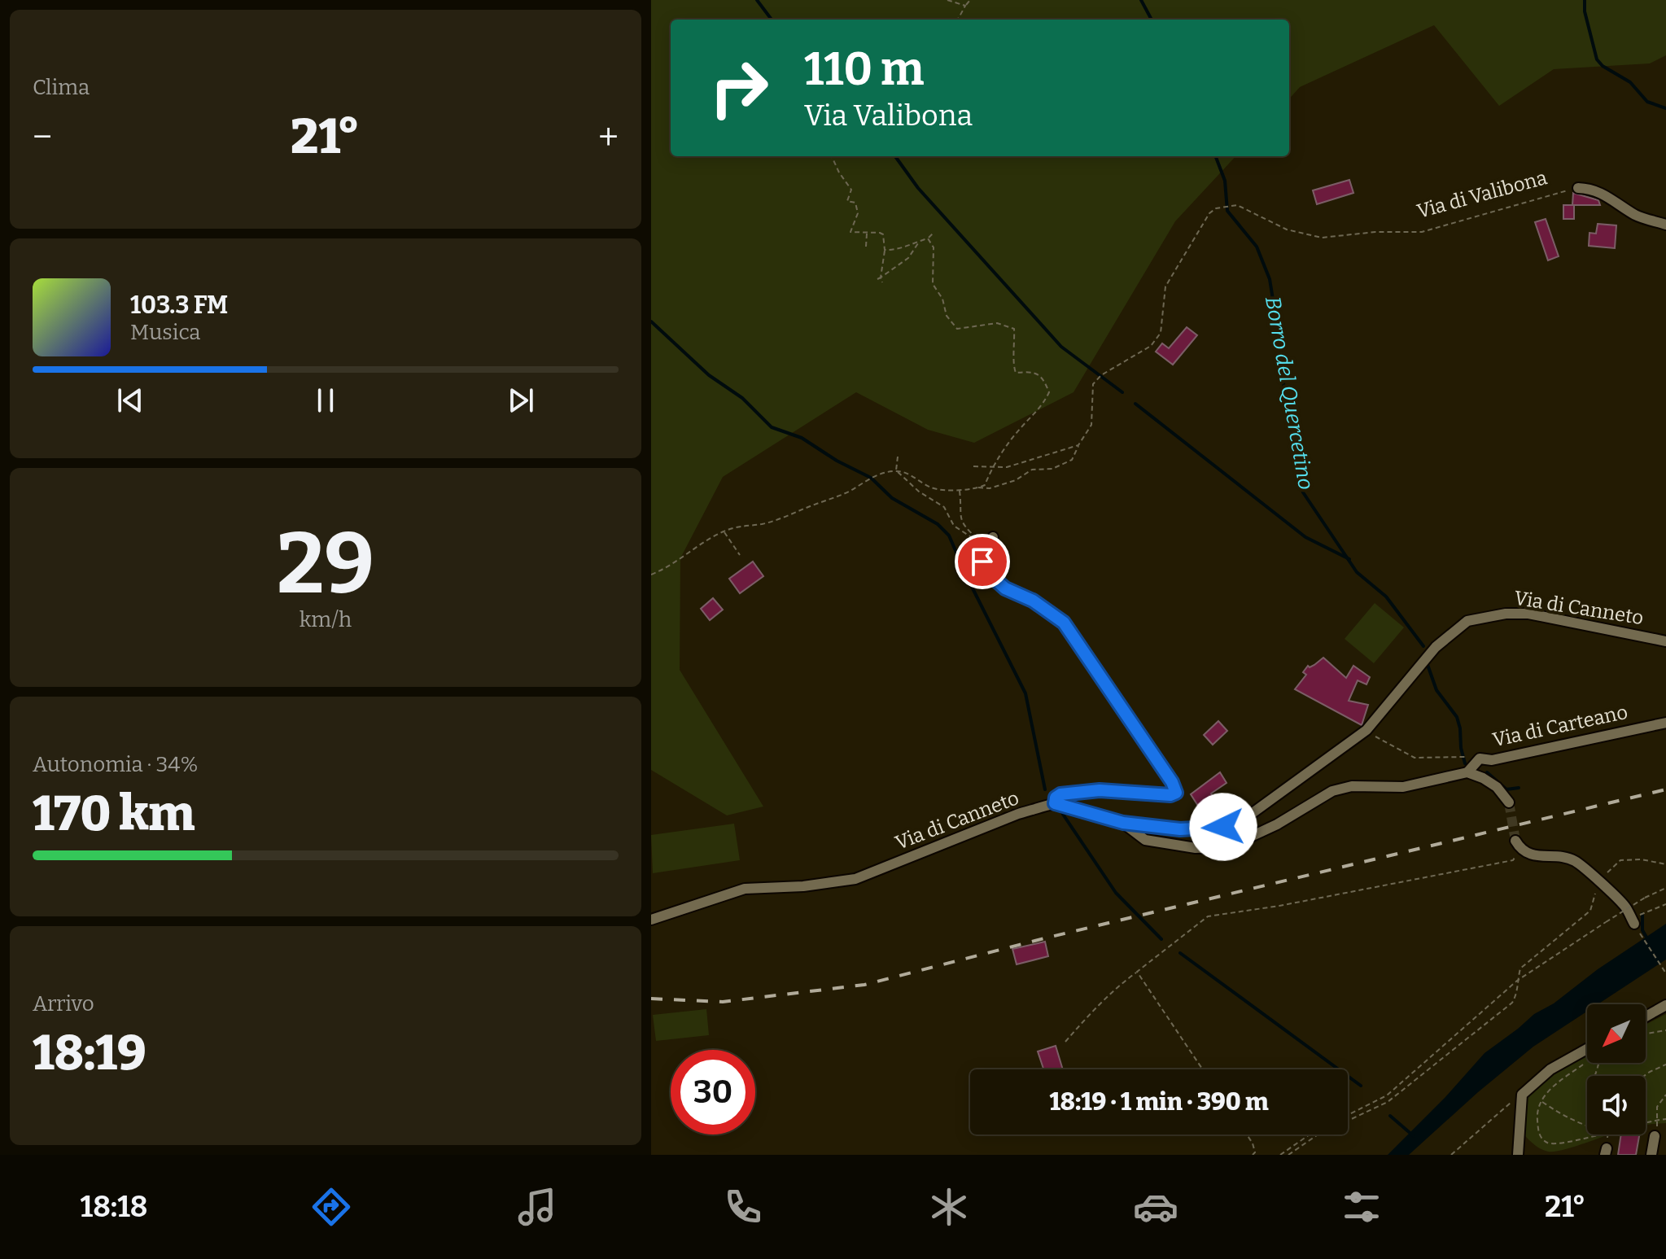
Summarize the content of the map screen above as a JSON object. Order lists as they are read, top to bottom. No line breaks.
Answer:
{"streets":{"street":["Via di Valibona","Via di Canneto","Via di Carteano"]},"water":["Borro del Quercetino"],"north":"bottom left","page":{"tile":["Clima",["29","km/h"],["Autonomia · 34%","170 km"],["Arrivo","18:19"]],"turn":["110 m","Via Valibona"],"heat":["−","21°","+"],"song":["103.3 FM","Musica"],"limit":"30","trip":"18:19 · 1 min · 390 m","tabs":["18:18","21°"]}}
